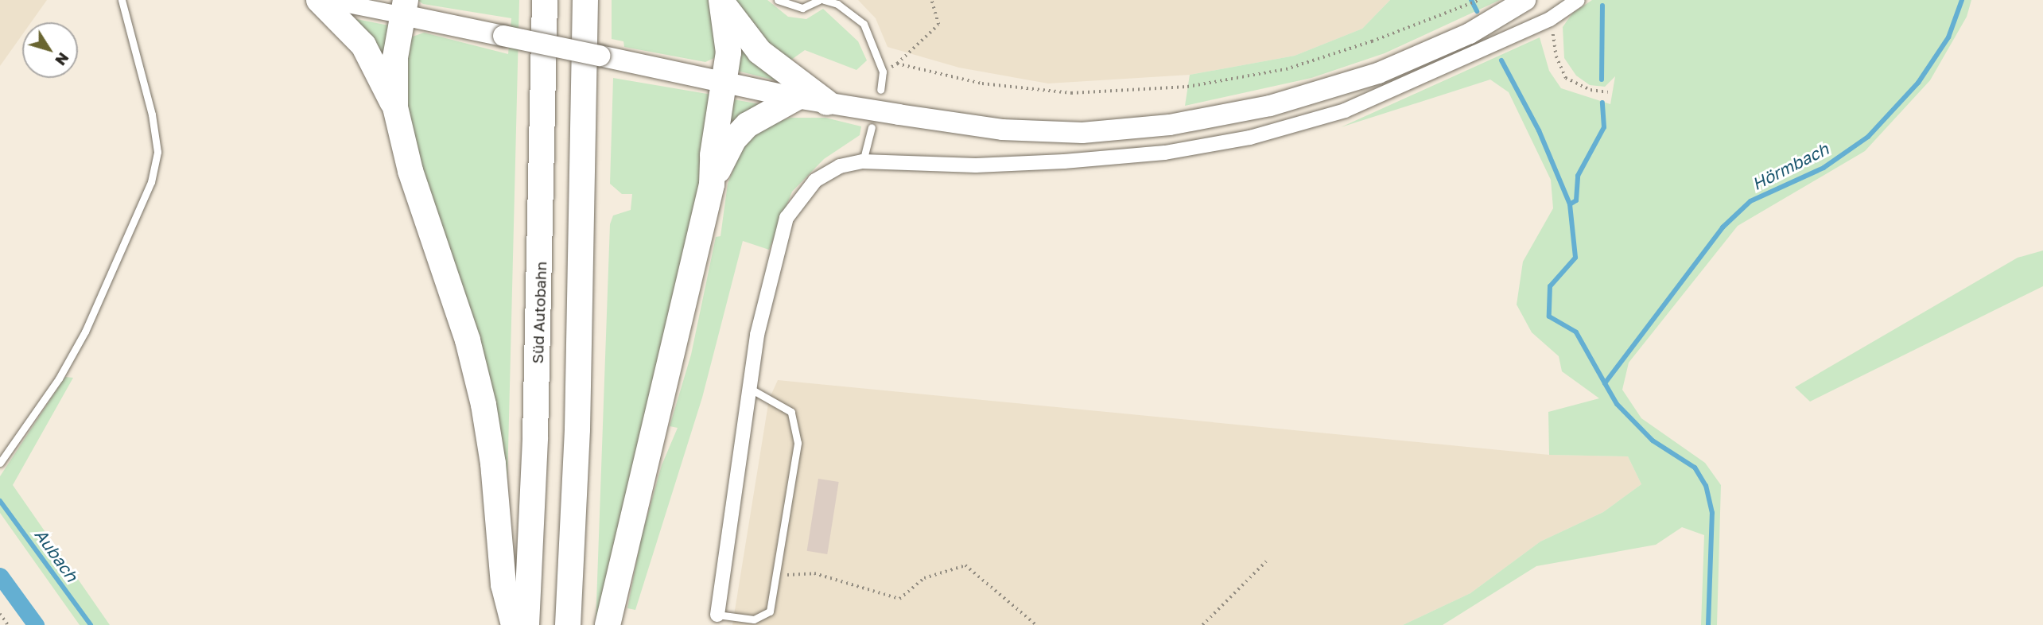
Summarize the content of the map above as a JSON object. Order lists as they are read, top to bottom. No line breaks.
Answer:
{"streets":{"highway":["Süd Autobahn"]},"water":["Hörmbach","Aubach"],"north":"bottom right"}
